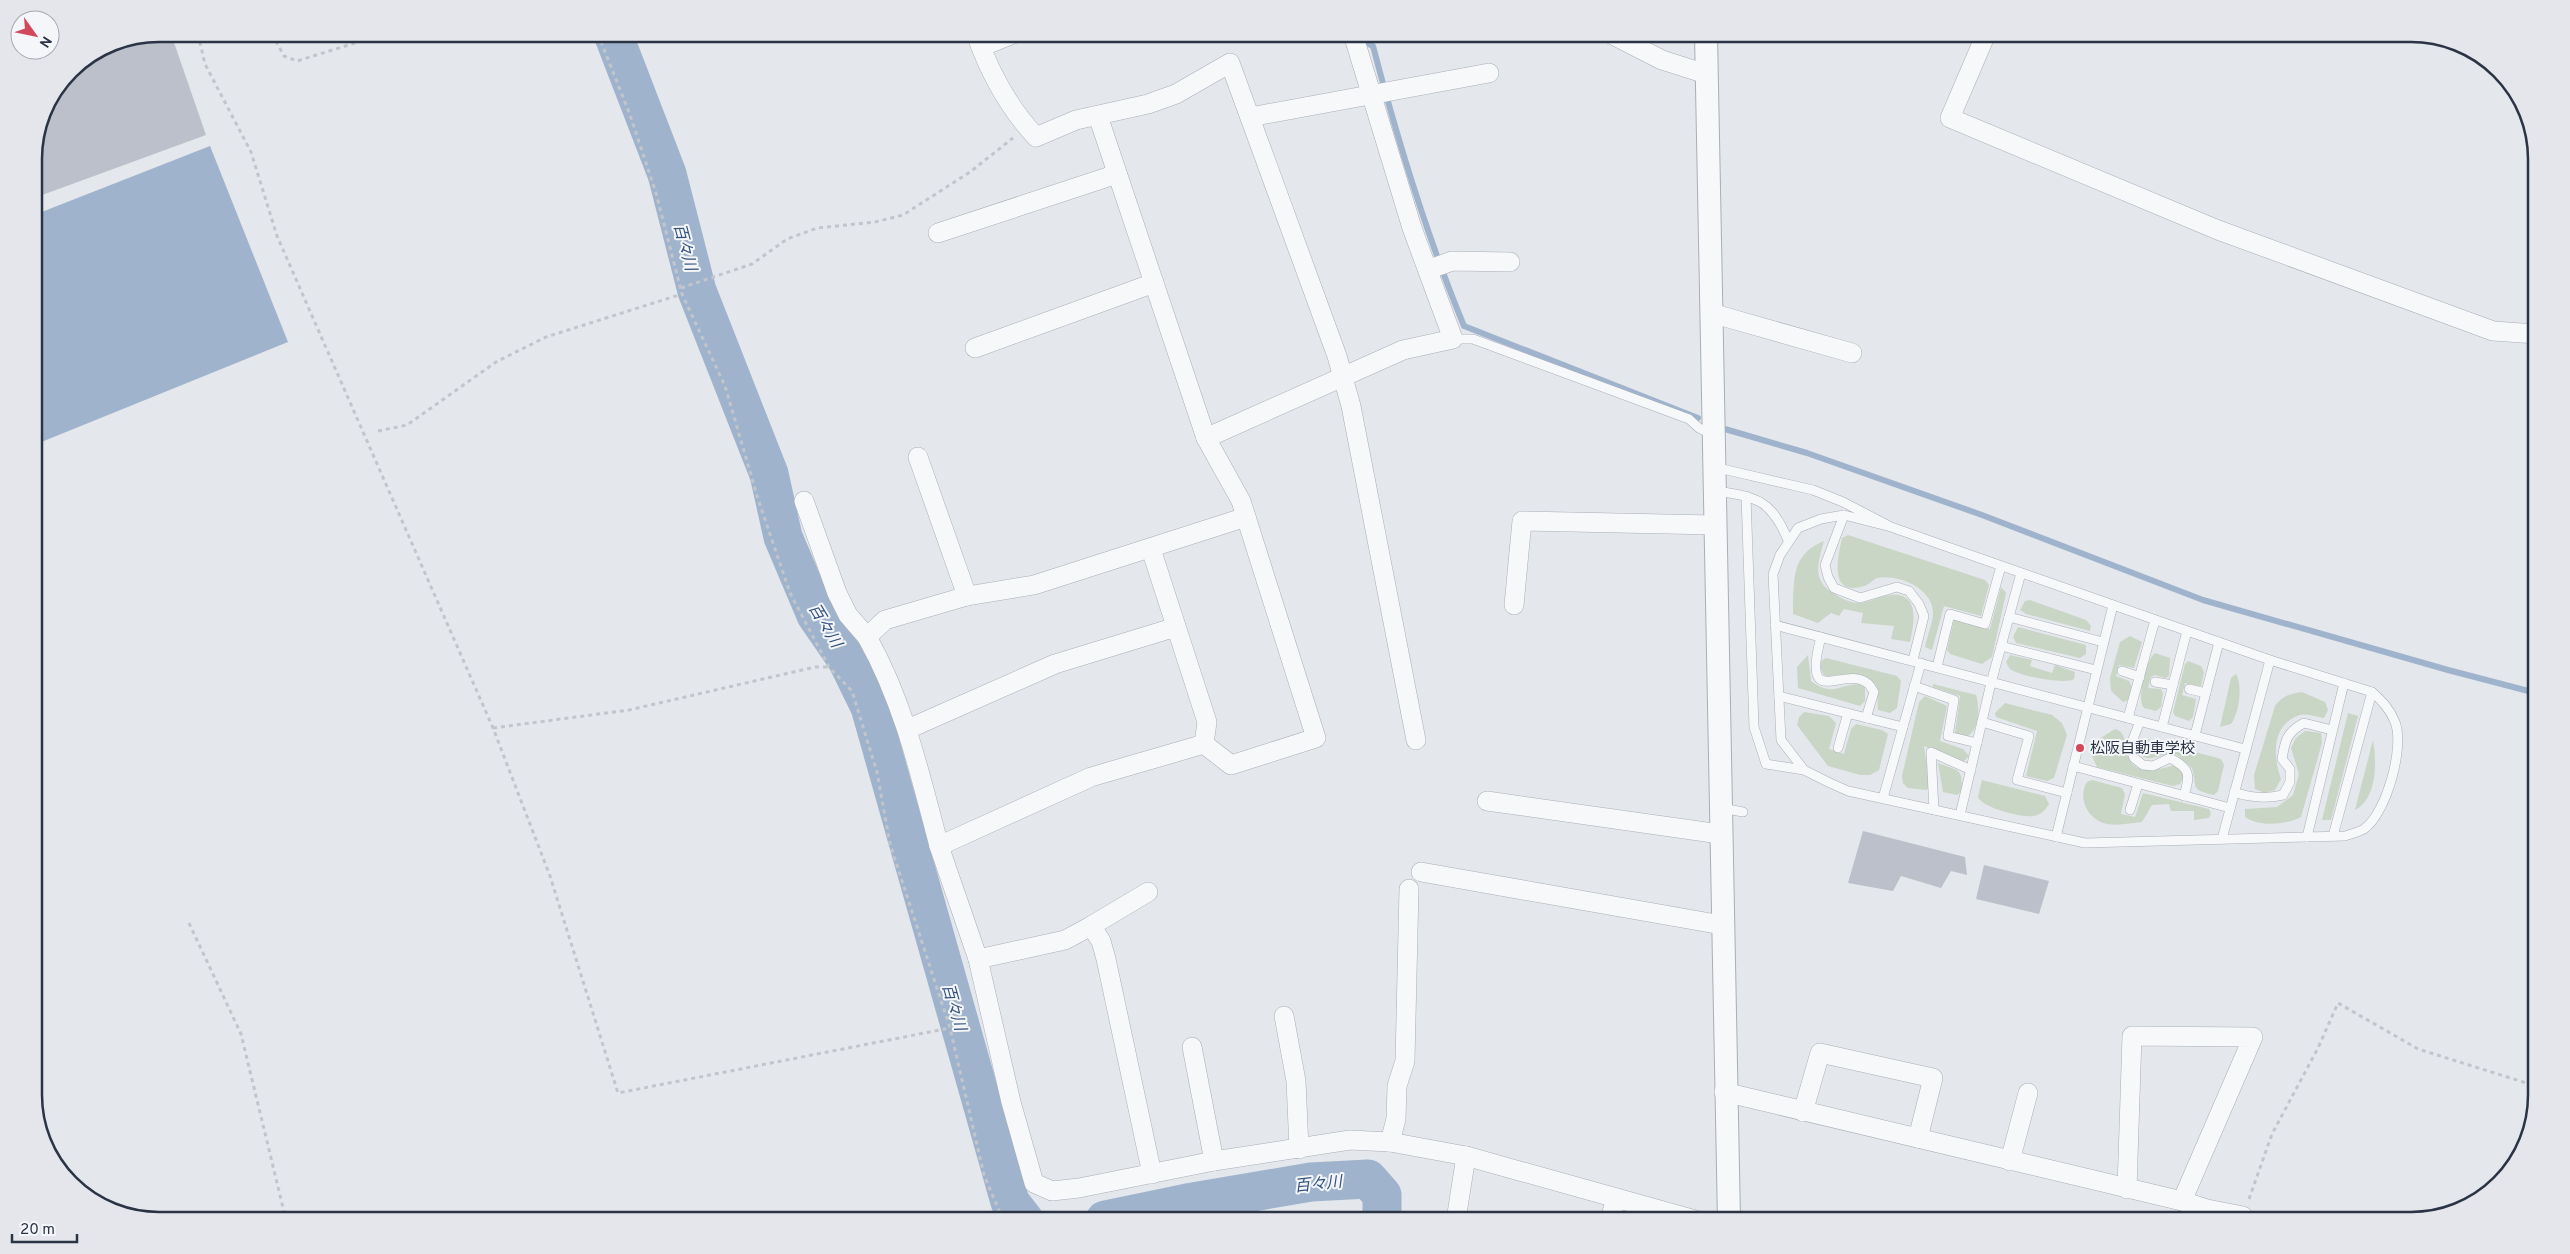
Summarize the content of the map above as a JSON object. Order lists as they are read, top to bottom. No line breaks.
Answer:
{"water":["百々川"],"places":["松阪自動車学校"],"scale_bar":"20 m","north":"bottom right"}
